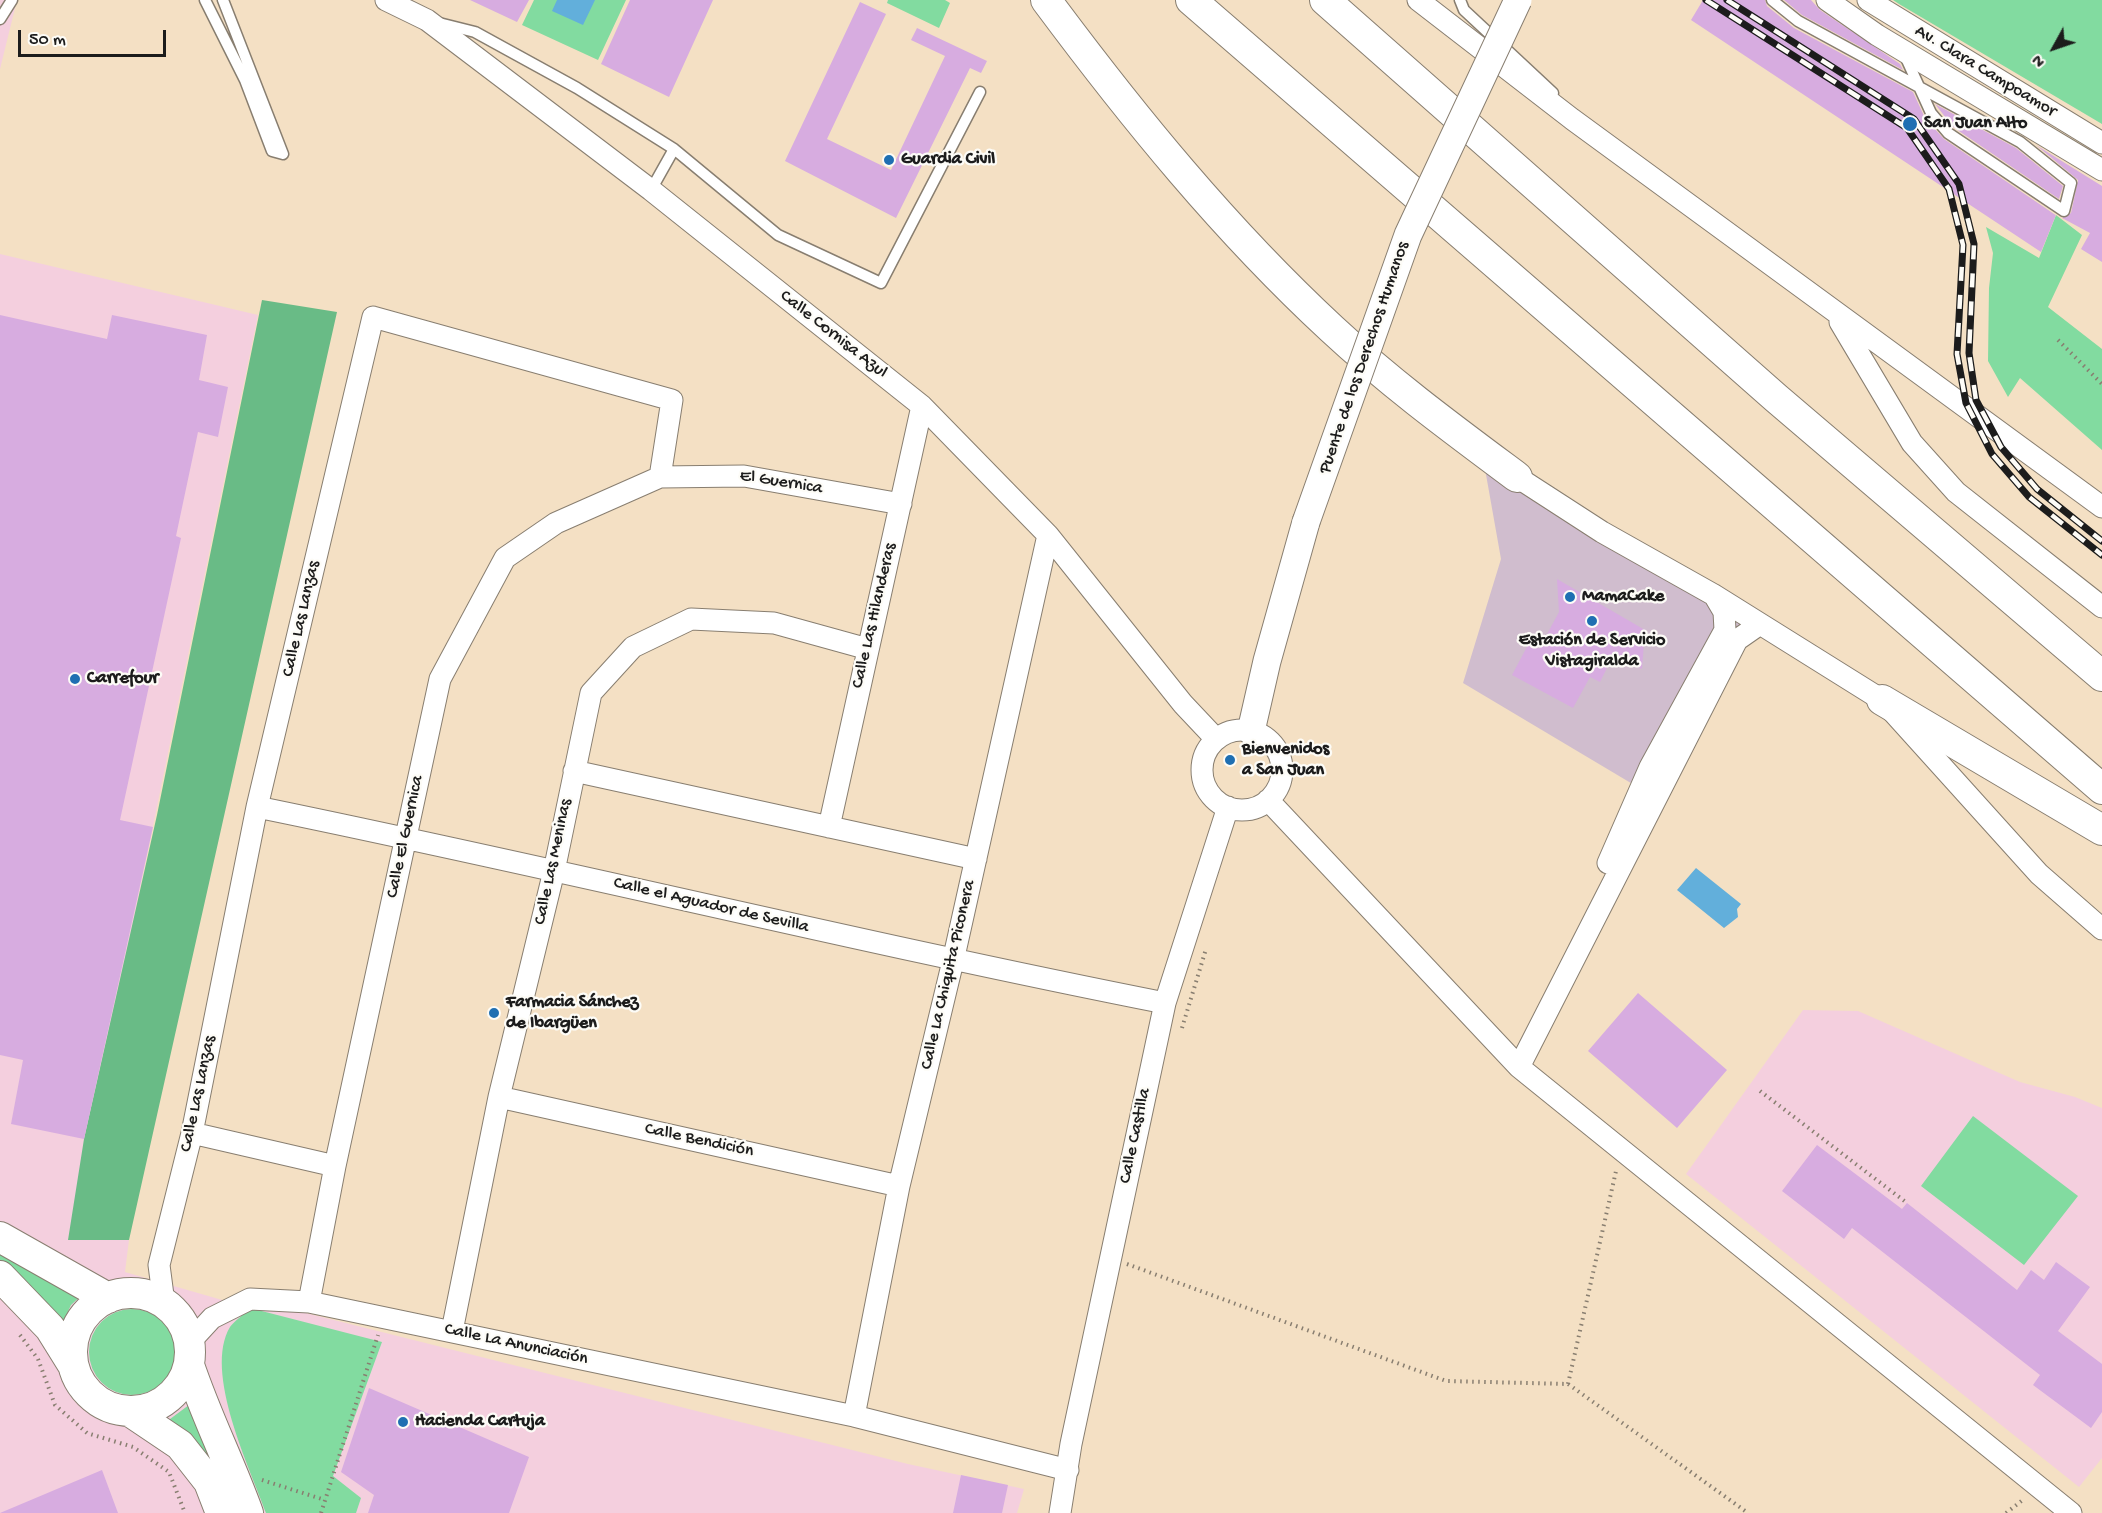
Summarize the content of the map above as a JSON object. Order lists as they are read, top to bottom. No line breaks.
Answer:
{"streets":{"street":["Av. Clara Campoamor","Calle Cornisa Azul","Puente de los Derechos Humanos","El Guernica","Calle Las Hilanderas","Calle Las Lanzas","Calle El Guernica","Calle Las Meninas","Calle el Aguador de Sevilla","Calle La Chiquita Piconera","Calle Castilla","Calle Bendición","Calle La Anunciación"]},"crossings":[["Calle Cornisa Azul","Puente de los Derechos Humanos"],["Calle Cornisa Azul","Calle Las Hilanderas"],["Calle Cornisa Azul","Calle La Chiquita Piconera"],["Calle Cornisa Azul","Calle Castilla"],["Puente de los Derechos Humanos","Calle Castilla"],["El Guernica","Calle Las Hilanderas"],["El Guernica","Calle Las Lanzas"],["El Guernica","Calle El Guernica"],["Calle Las Hilanderas","Calle Las Meninas"],["Calle Las Lanzas","Calle El Guernica"],["Calle Las Lanzas","Calle el Aguador de Sevilla"],["Calle Las Lanzas","Calle La Anunciación"],["Calle El Guernica","Calle el Aguador de Sevilla"],["Calle El Guernica","Calle La Anunciación"],["Calle Las Meninas","Calle el Aguador de Sevilla"],["Calle Las Meninas","Calle Bendición"],["Calle Las Meninas","Calle La Anunciación"],["Calle el Aguador de Sevilla","Calle La Chiquita Piconera"],["Calle el Aguador de Sevilla","Calle Castilla"],["Calle La Chiquita Piconera","Calle Bendición"],["Calle La Chiquita Piconera","Calle La Anunciación"],["Calle Castilla","Calle La Anunciación"]],"places":["San Juan Alto","Guardia Civil","MamaCake","Estación de Servicio Vistagiralda","Carrefour","Bienvenidos a San Juan","Farmacia Sánchez de Ibargüen","Hacienda Cartuja"],"scale_bar":"50 m","north":"bottom left"}
